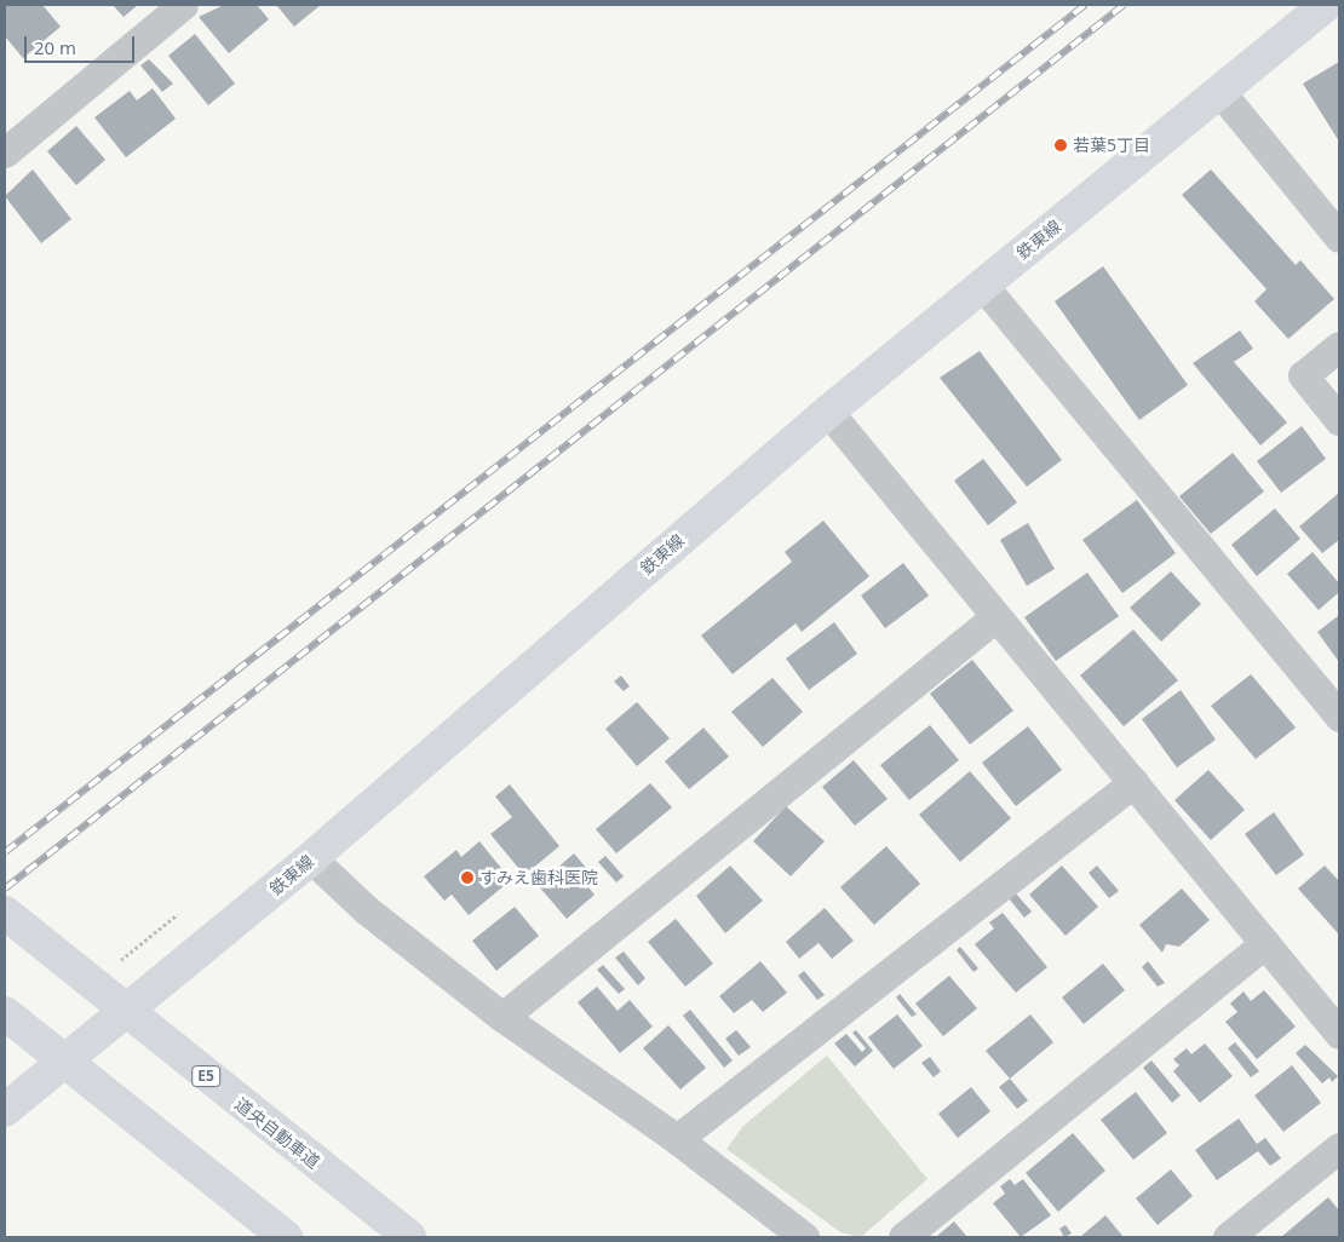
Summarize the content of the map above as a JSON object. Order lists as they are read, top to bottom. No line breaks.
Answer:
{"streets":{"main road":["鉄東線","E5","道央自動車道"]},"places":["若葉5丁目","すみえ歯科医院"],"scale_bar":"20 m"}
